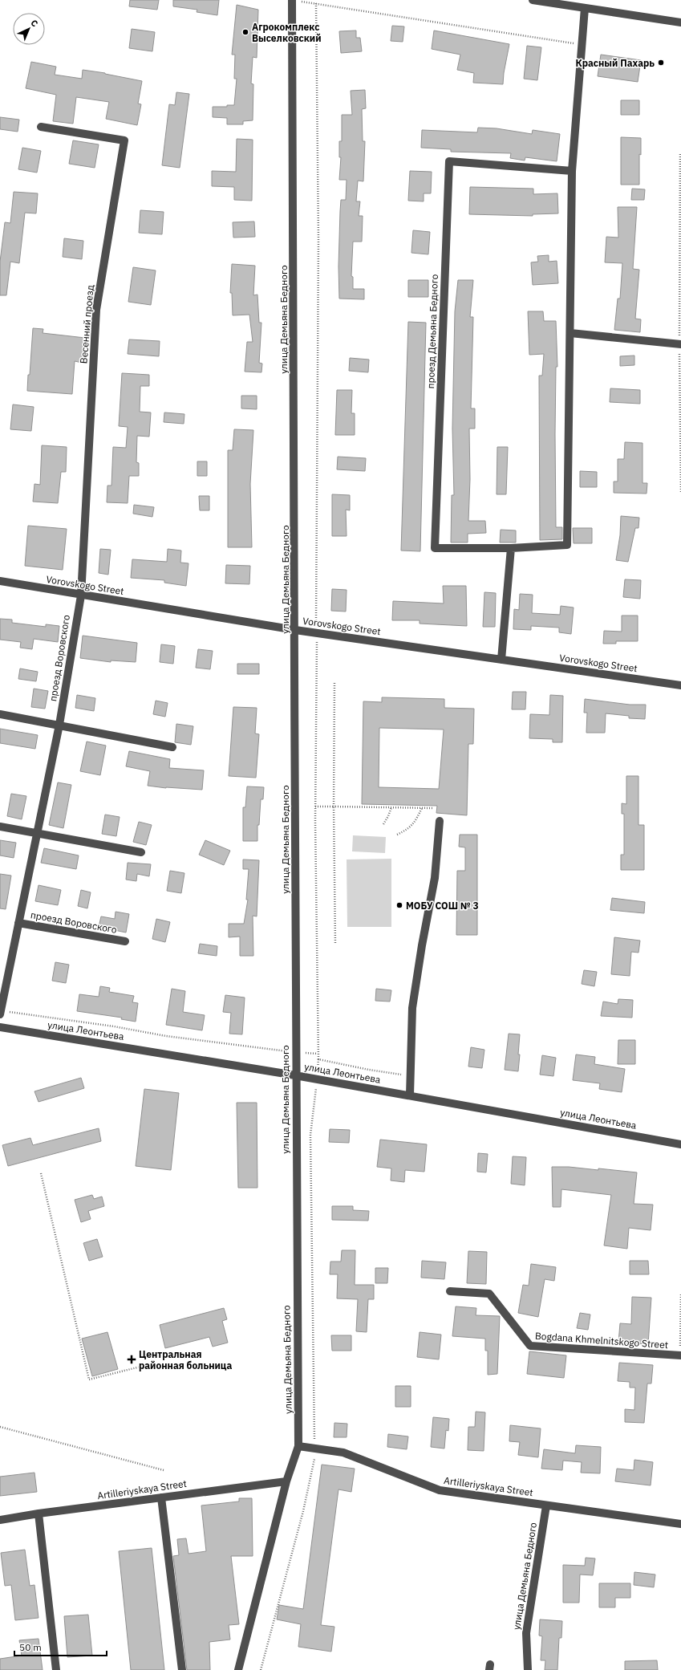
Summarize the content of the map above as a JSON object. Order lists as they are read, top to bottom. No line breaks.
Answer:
{"streets":{"street":["улица Демьяна Бедного","Весенний проезд","проезд Демьяна Бедного","Vorovskogo Street","проезд Воровского","улица Леонтьева","Bogdana Khmelnitskogo Street","Artilleriyskaya Street"]},"crossings":[["улица Демьяна Бедного","Vorovskogo Street"],["улица Демьяна Бедного","улица Леонтьева"],["улица Демьяна Бедного","Artilleriyskaya Street"],["Весенний проезд","Vorovskogo Street"],["Весенний проезд","проезд Воровского"],["Vorovskogo Street","проезд Воровского"]],"places":{"other":["Агрокомплекс Выселковский","Красный Пахарь","МОБУ СОШ № 3"],"health":["Центральная районная больница"]},"scale_bar":"50 m","north":"top right"}
